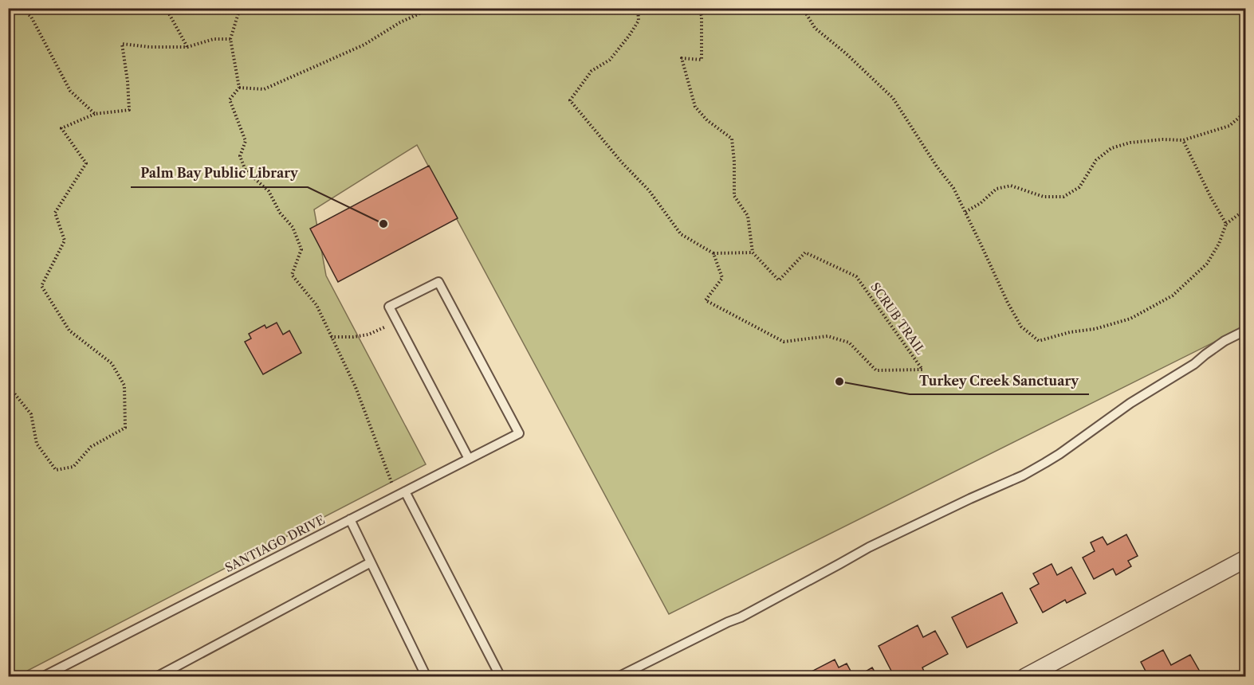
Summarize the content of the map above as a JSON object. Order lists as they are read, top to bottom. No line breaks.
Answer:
{"streets":{"lane":["SANTIAGO DRIVE"],"path":["SCRUB TRAIL"]},"places":["Palm Bay Public Library","Turkey Creek Sanctuary"]}
